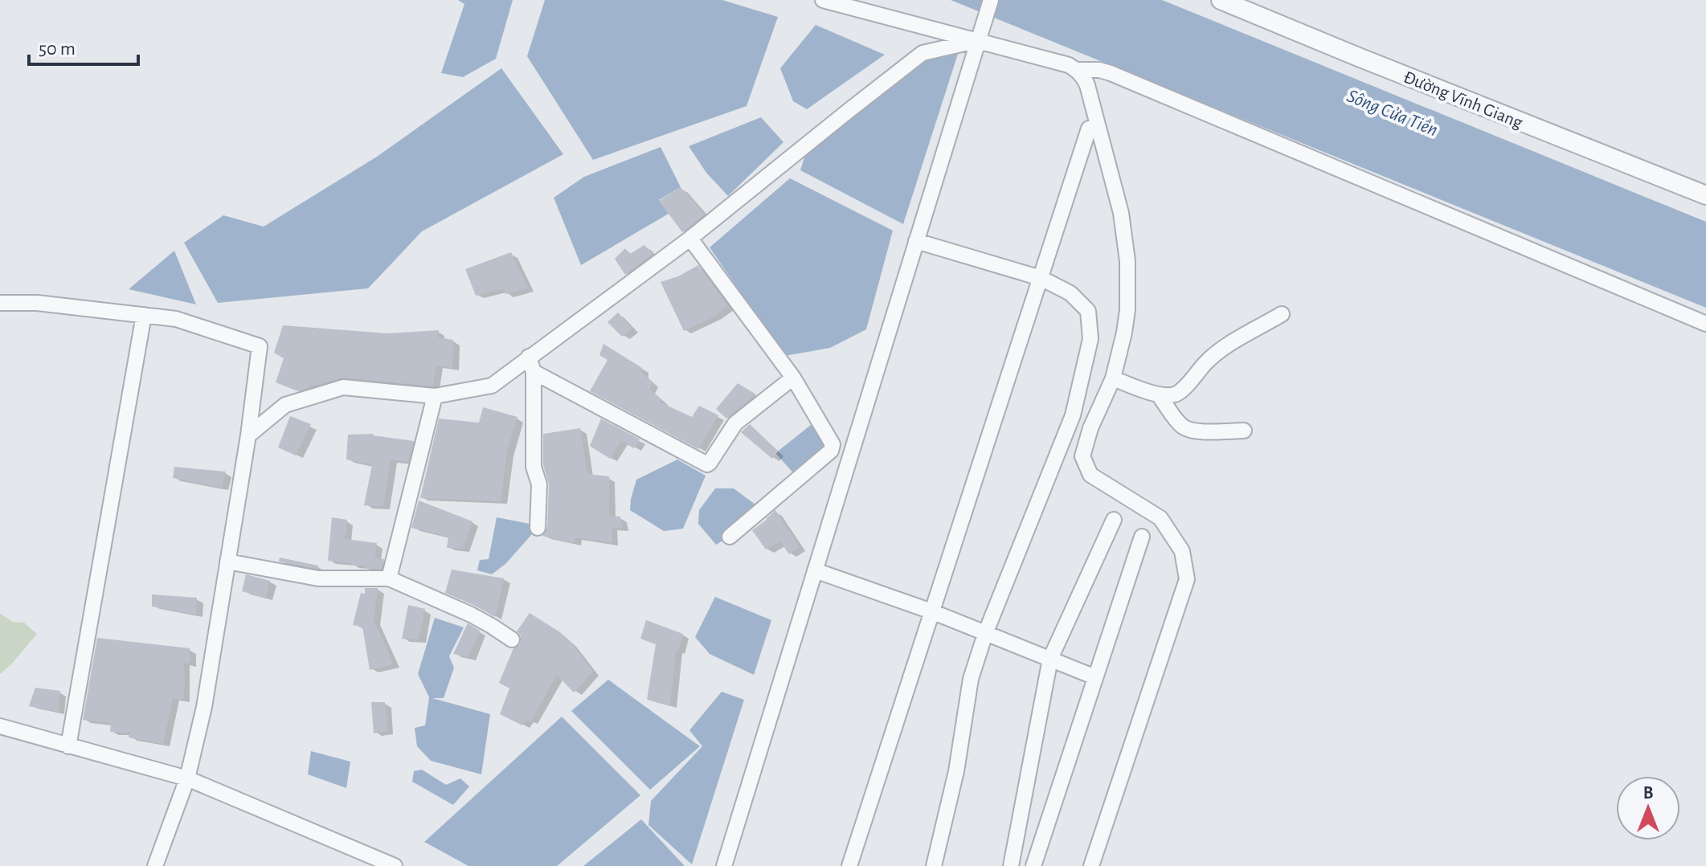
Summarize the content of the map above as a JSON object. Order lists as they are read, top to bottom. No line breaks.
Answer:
{"streets":{"street":["Đường Vĩnh Giang"]},"water":["Sông Cửa Tiền"],"scale_bar":"50 m","north":"top"}
